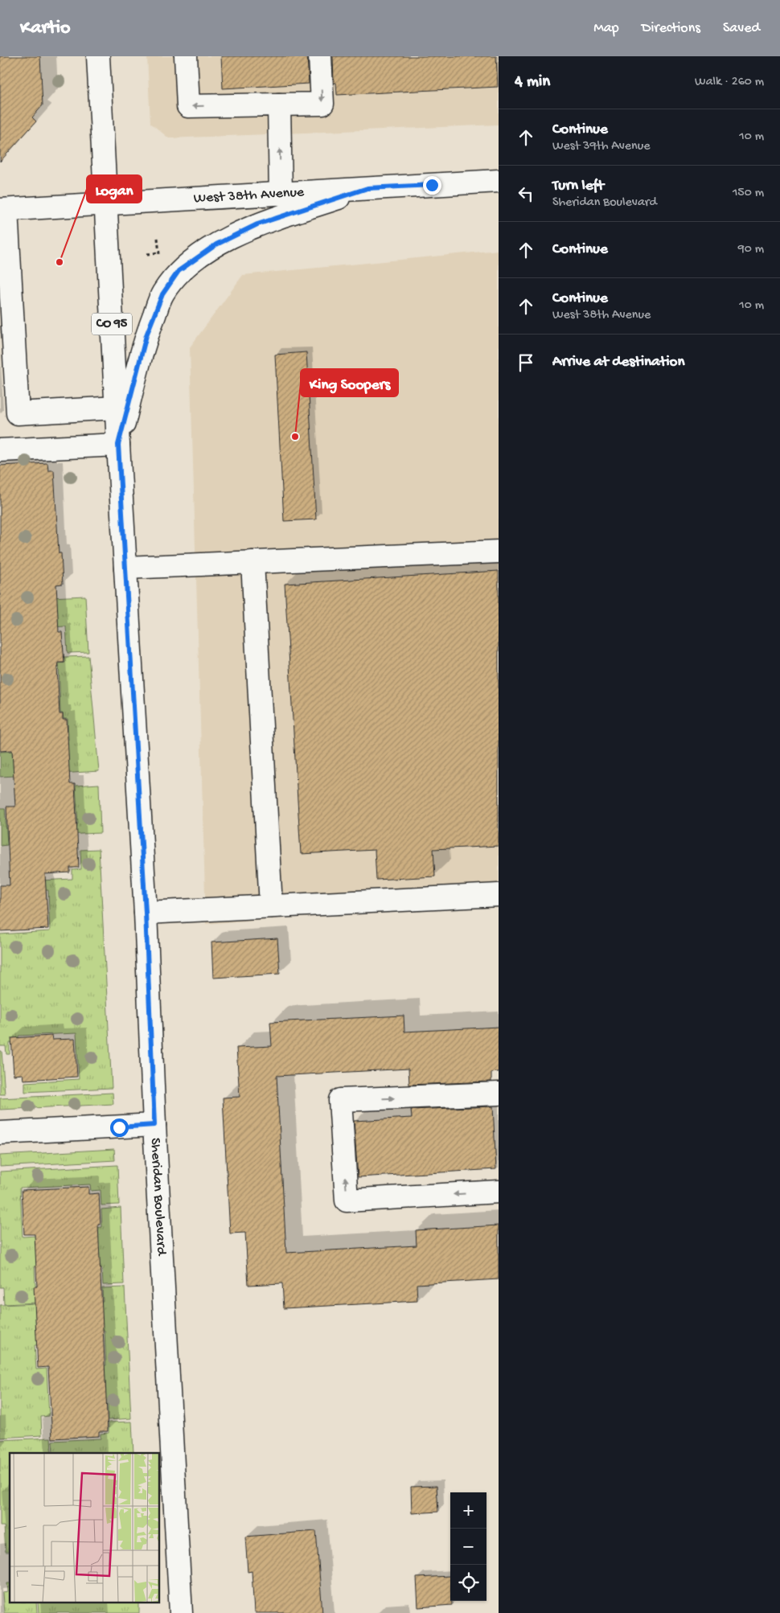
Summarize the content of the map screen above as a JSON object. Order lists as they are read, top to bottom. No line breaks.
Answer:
{"streets":{"main road":["West 38th Avenue","CO 95","Sheridan Boulevard"]},"crossings":[["West 38th Avenue","Sheridan Boulevard"]],"places":["Logan","King Soopers"],"page":{"header":"Kartio","nav":["Map","Directions","Saved"],"heading":["4 min","Walk · 260 m"],"list":[["Continue","West 39th Avenue","10 m"],["Turn left","Sheridan Boulevard","150 m"],["Continue","90 m"],["Continue","West 38th Avenue","10 m"],"Arrive at destination"],"map_buttons":["+","−"]}}
